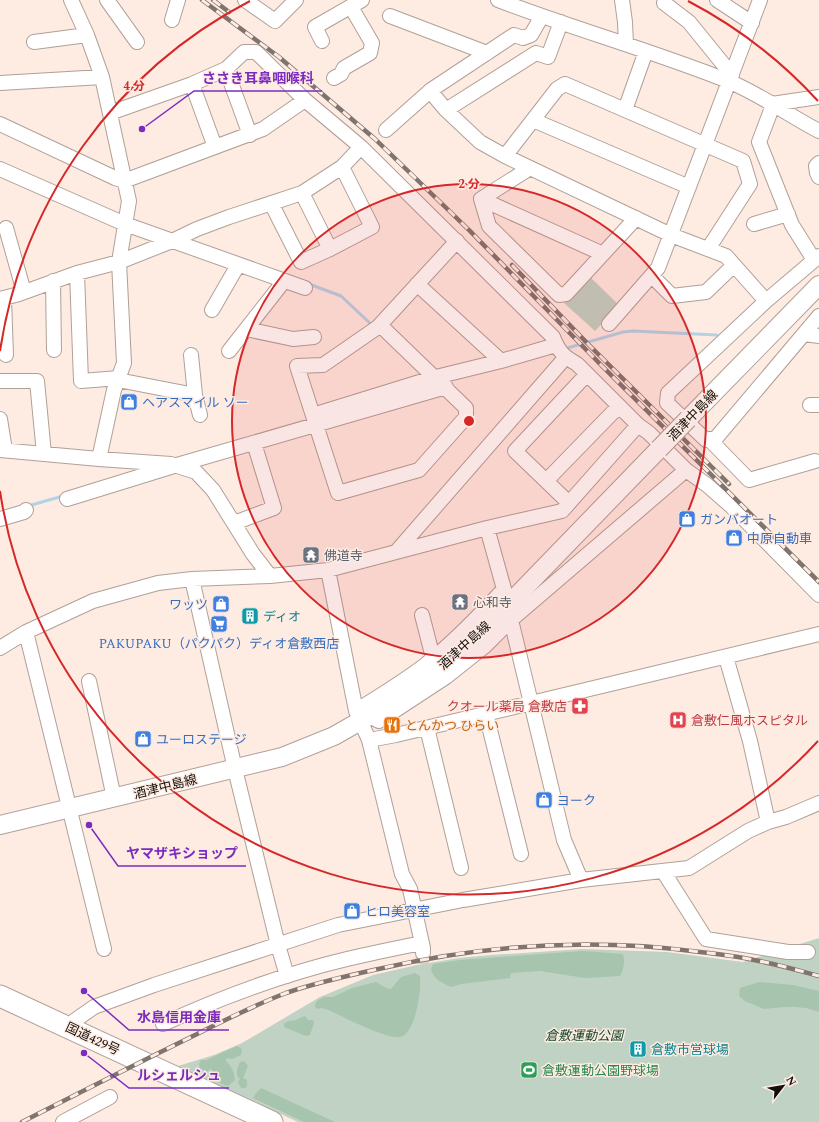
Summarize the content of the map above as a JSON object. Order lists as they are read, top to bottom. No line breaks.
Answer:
{"streets":{"highway":["国道429号"],"main road":["酒津中島線"]},"parks":["倉敷運動公園"],"places":{"other":["ささき耳鼻咽喉科","ヤマザキショップ","水島信用金庫","ルシェルシュ"],"shop":["ヘアスマイル ソー","ガンバオート","中原自動車","ワッツ","ユーロステージ","ヨーク","ヒロ美容室"],"temple":["佛道寺","心和寺"],"building":["ディオ","倉敷市営球場"],"supermarket":["PAKUPAKU（パクパク）ディオ倉敷西店"],"pharmacy":["クオール薬局 倉敷店"],"hospital":["倉敷仁風ホスピタル"],"restaurant":["とんかつ ひらい"],"sports":["倉敷運動公園野球場"]},"north":"top right","rings":["4 分","2 分"]}
